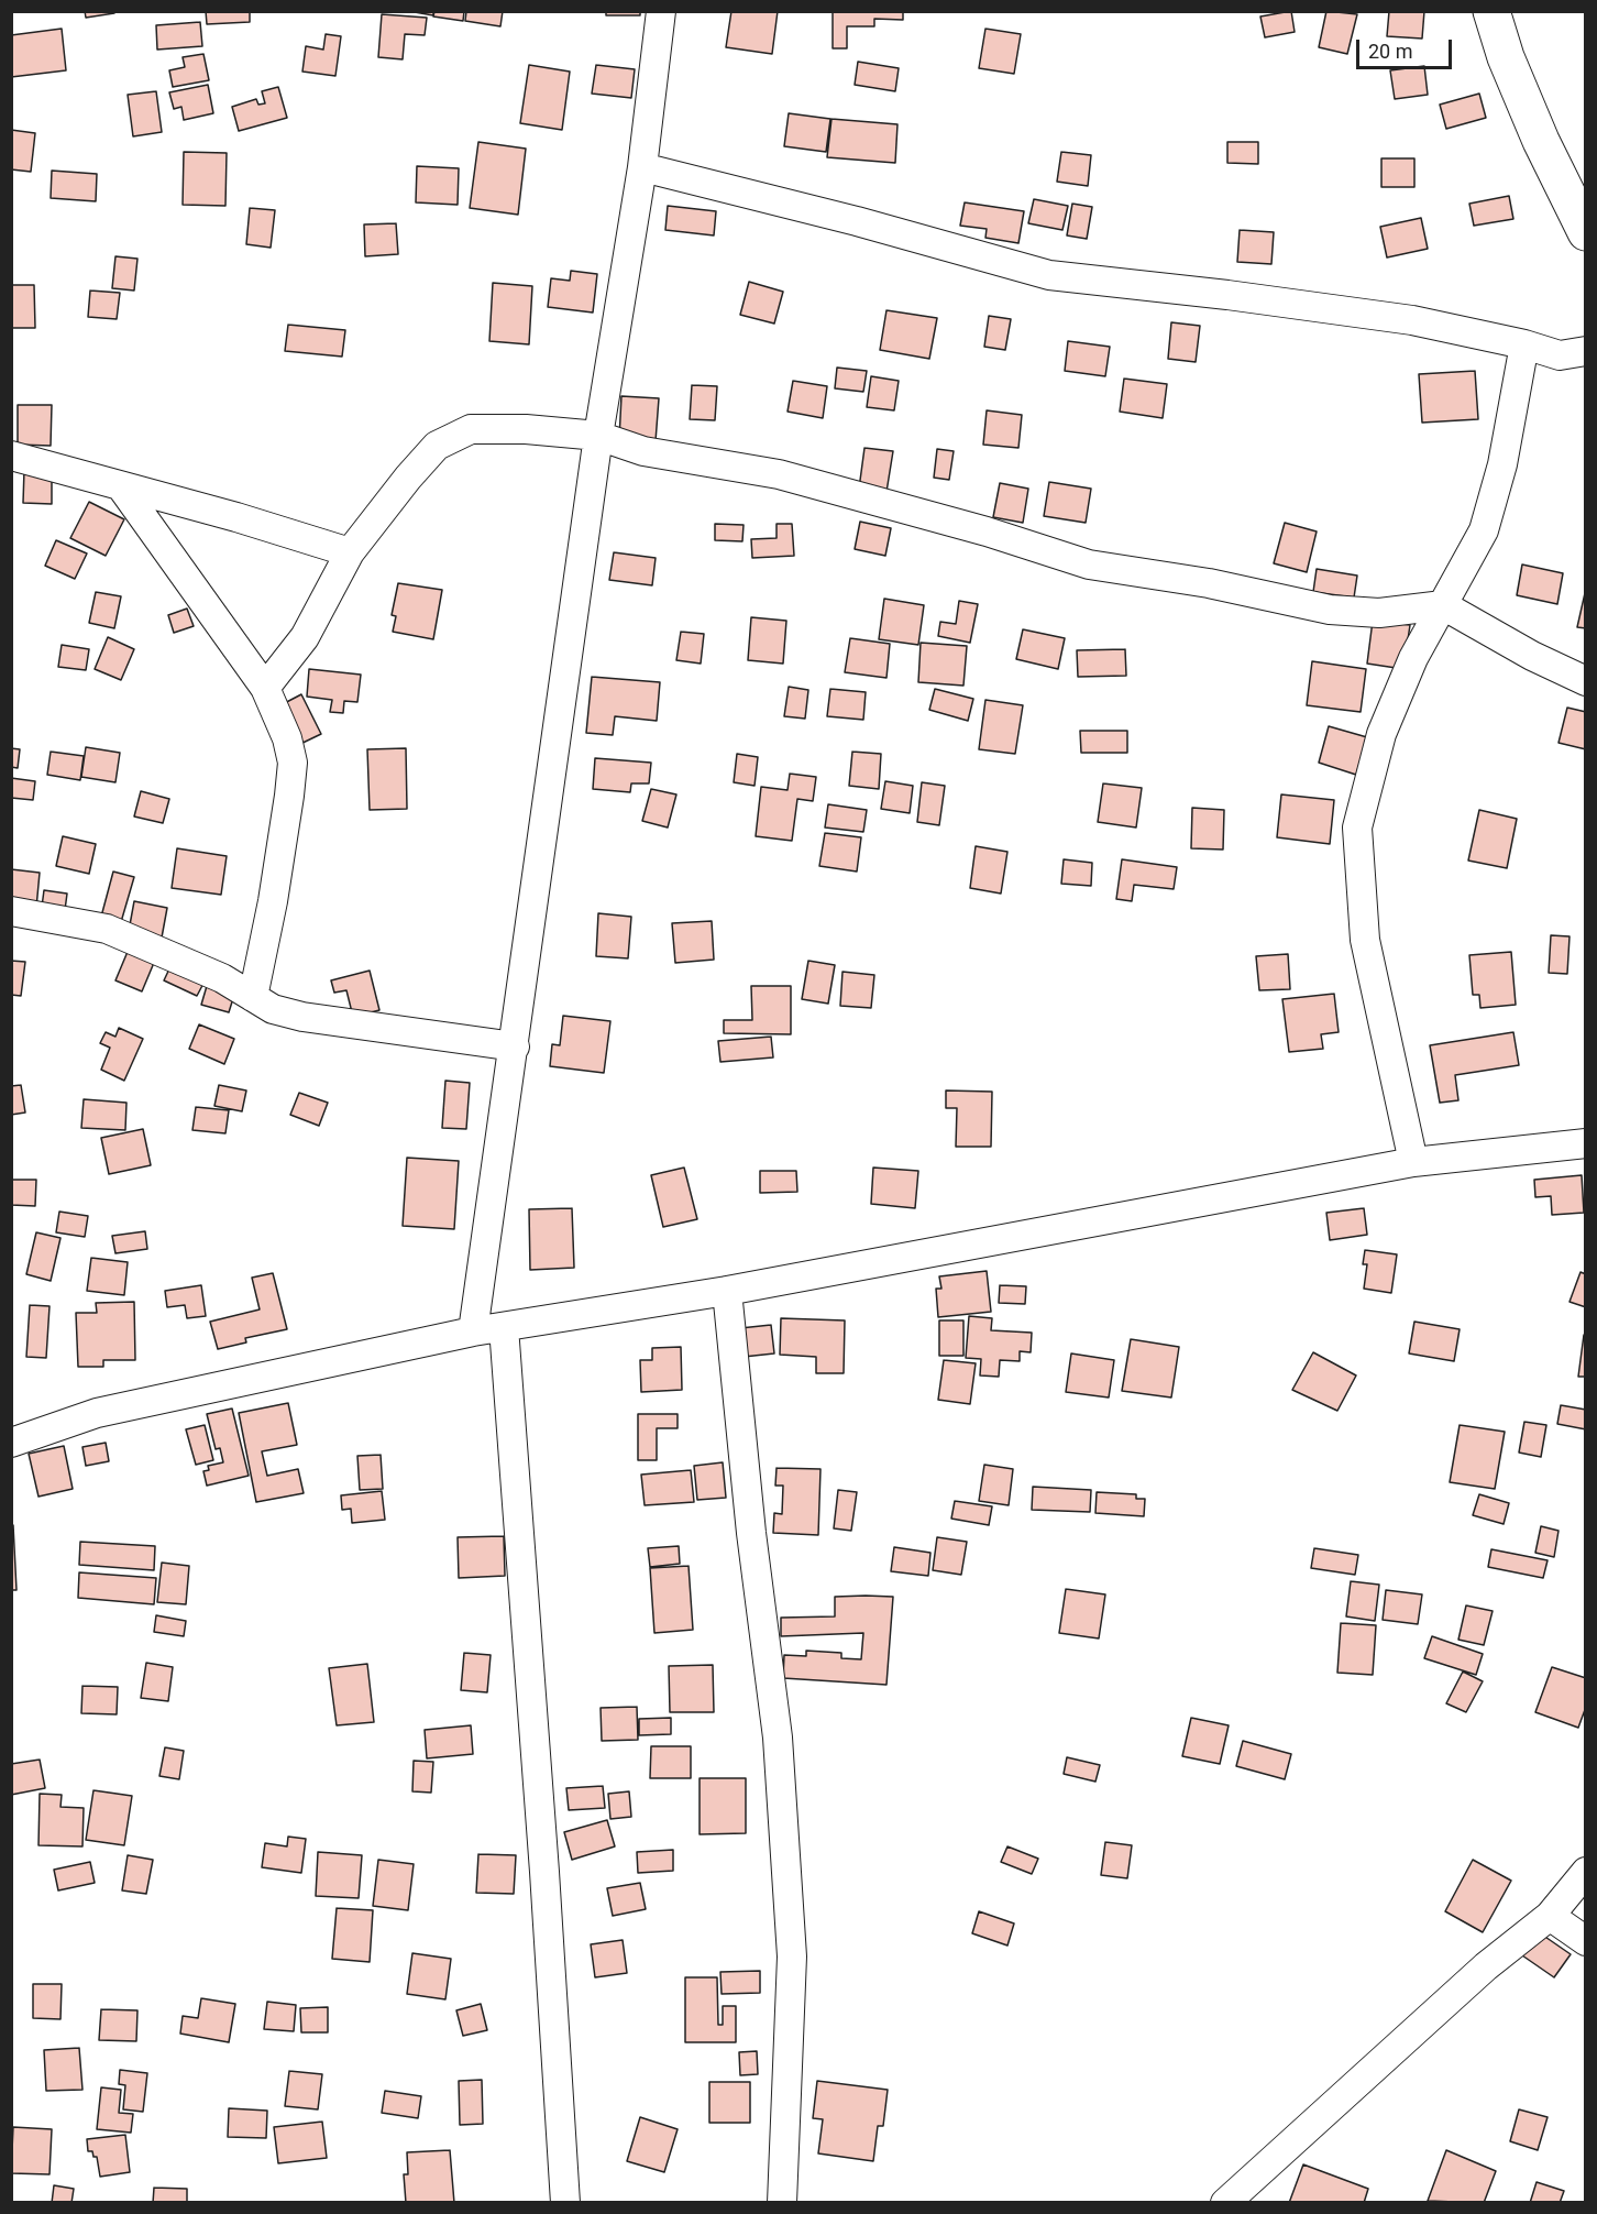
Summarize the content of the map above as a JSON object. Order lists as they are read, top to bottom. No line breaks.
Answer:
{"scale_bar":"20 m"}
